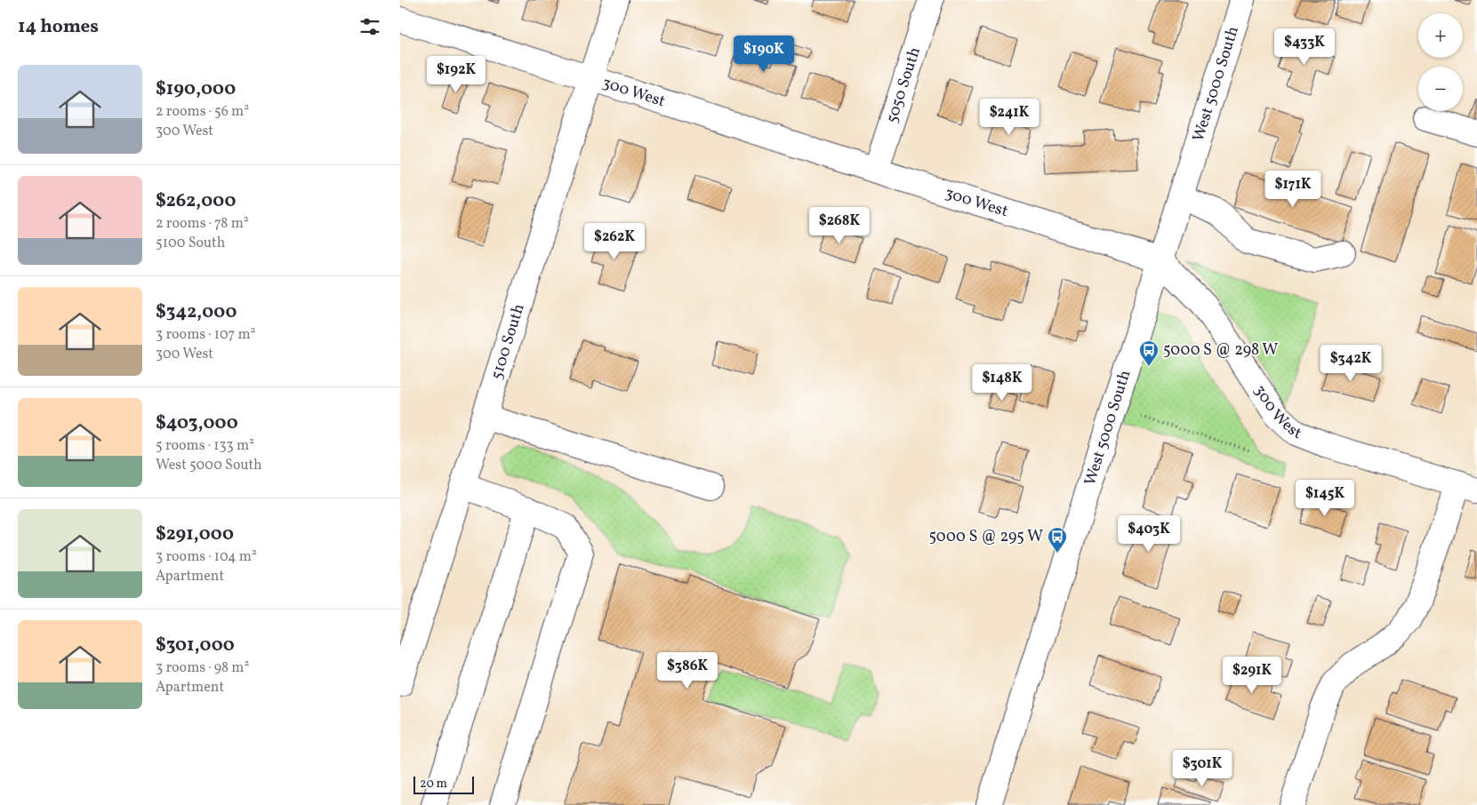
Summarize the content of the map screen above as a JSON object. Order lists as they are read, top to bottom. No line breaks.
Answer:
{"streets":{"main road":["West 5000 South","5050 South","300 West","5100 South"]},"crossings":[["West 5000 South","300 West"],["5050 South","300 West"],["300 West","5100 South"]],"places":{"bus stop":["5000 S @ 298 W","5000 S @ 295 W"]},"scale_bar":"20 m","page":{"heading":"14 homes","map_buttons":["+","−"],"price":["$433K","$190K","$192K","$241K","$171K","$268K","$262K","$342K","$148K","$145K","$403K","$386K","$291K","$301K"],"list":[{"name":"$190,000","note":"2 rooms · 56 m² · 300 West"},{"name":"$262,000","note":"2 rooms · 78 m² · 5100 South"},{"name":"$342,000","note":"3 rooms · 107 m² · 300 West"},{"name":"$403,000","note":"5 rooms · 133 m² · West 5000 South"},{"name":"$291,000","note":"3 rooms · 104 m² · Apartment"},{"name":"$301,000","note":"3 rooms · 98 m² · Apartment"}],"scale":"20 m"}}
